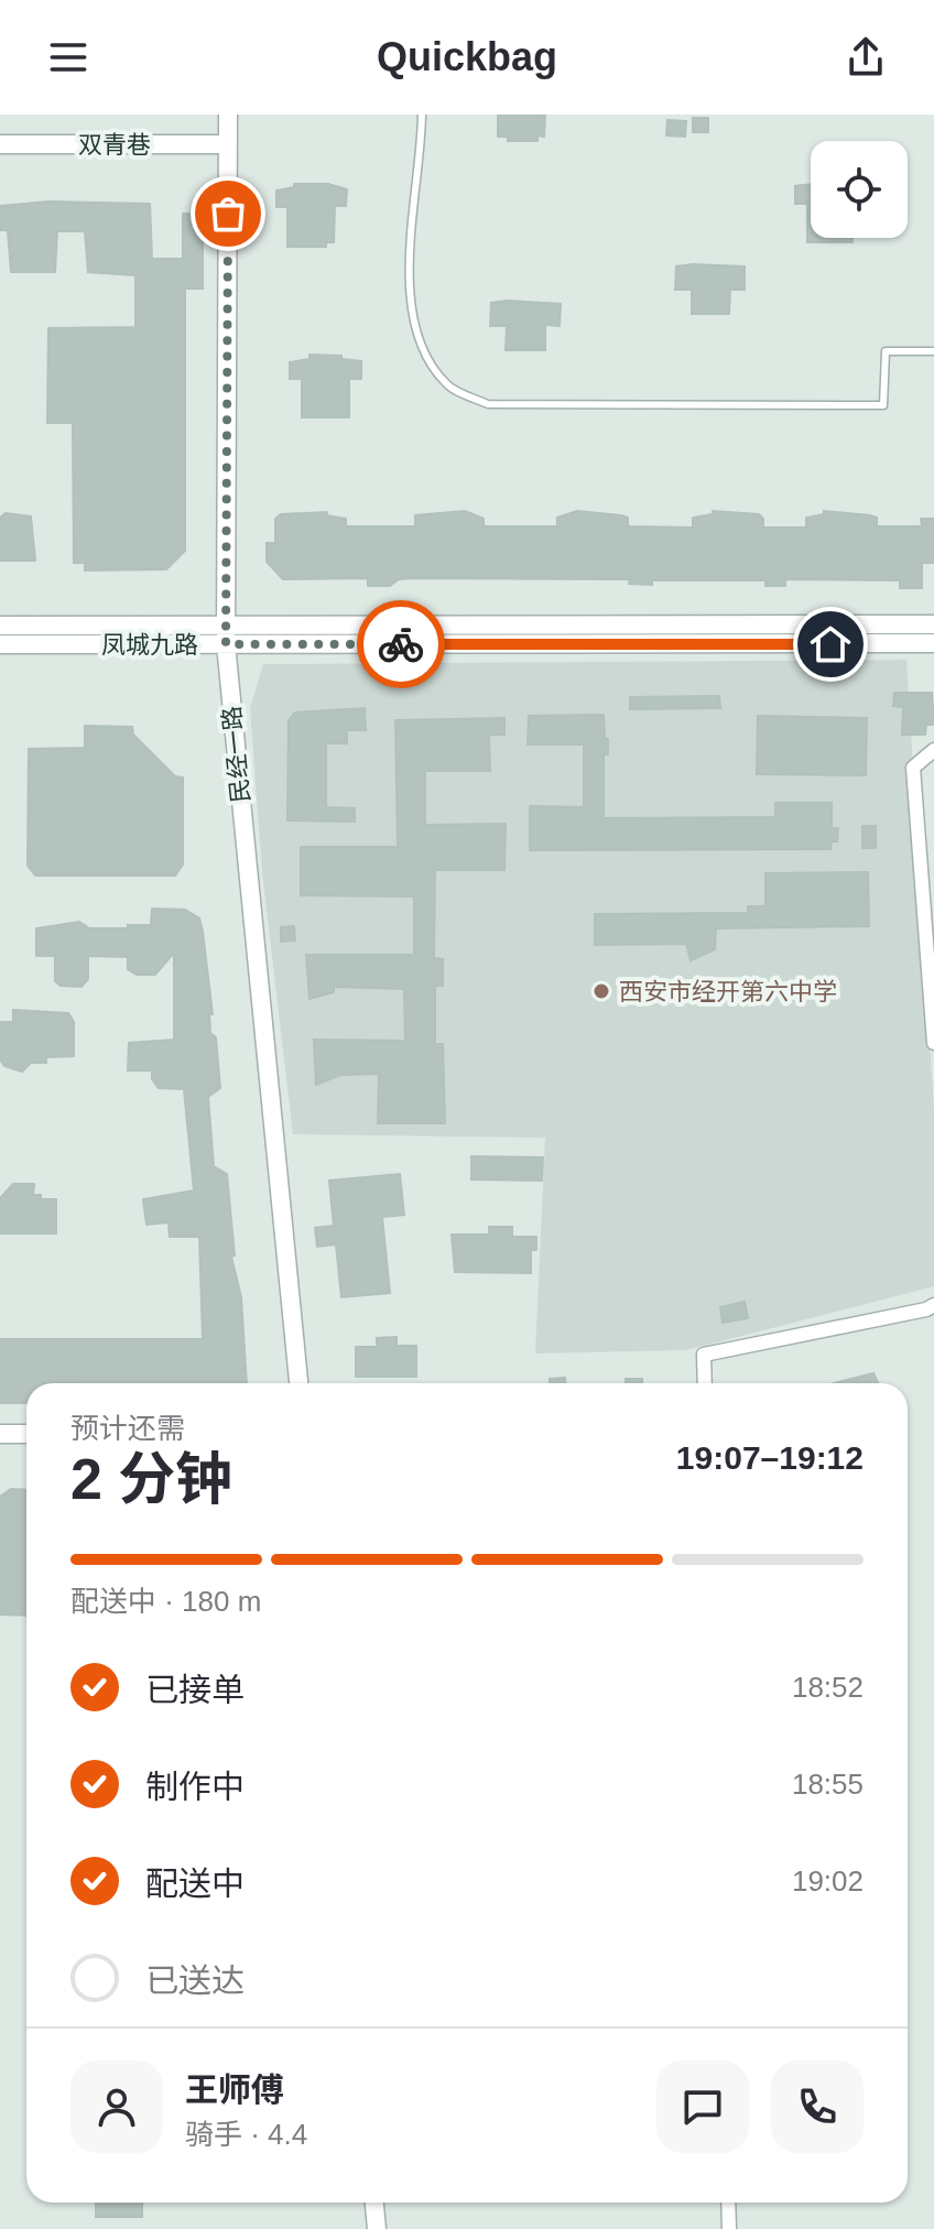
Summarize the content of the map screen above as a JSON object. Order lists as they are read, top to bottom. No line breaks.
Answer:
{"streets":{"street":["双青巷","凤城九路","民经一路"]},"crossings":[["双青巷","民经一路"],["凤城九路","民经一路"]],"places":["西安市经开第六中学"],"page":{"header":"Quickbag","heading":["2 分钟","预计还需","19:07–19:12"],"panel":["王师傅","骑手 · 4.4"],"bar":"配送中 · 180 m","list":[["已接单","18:52"],["制作中","18:55"],["配送中","19:02"],"已送达"]}}
